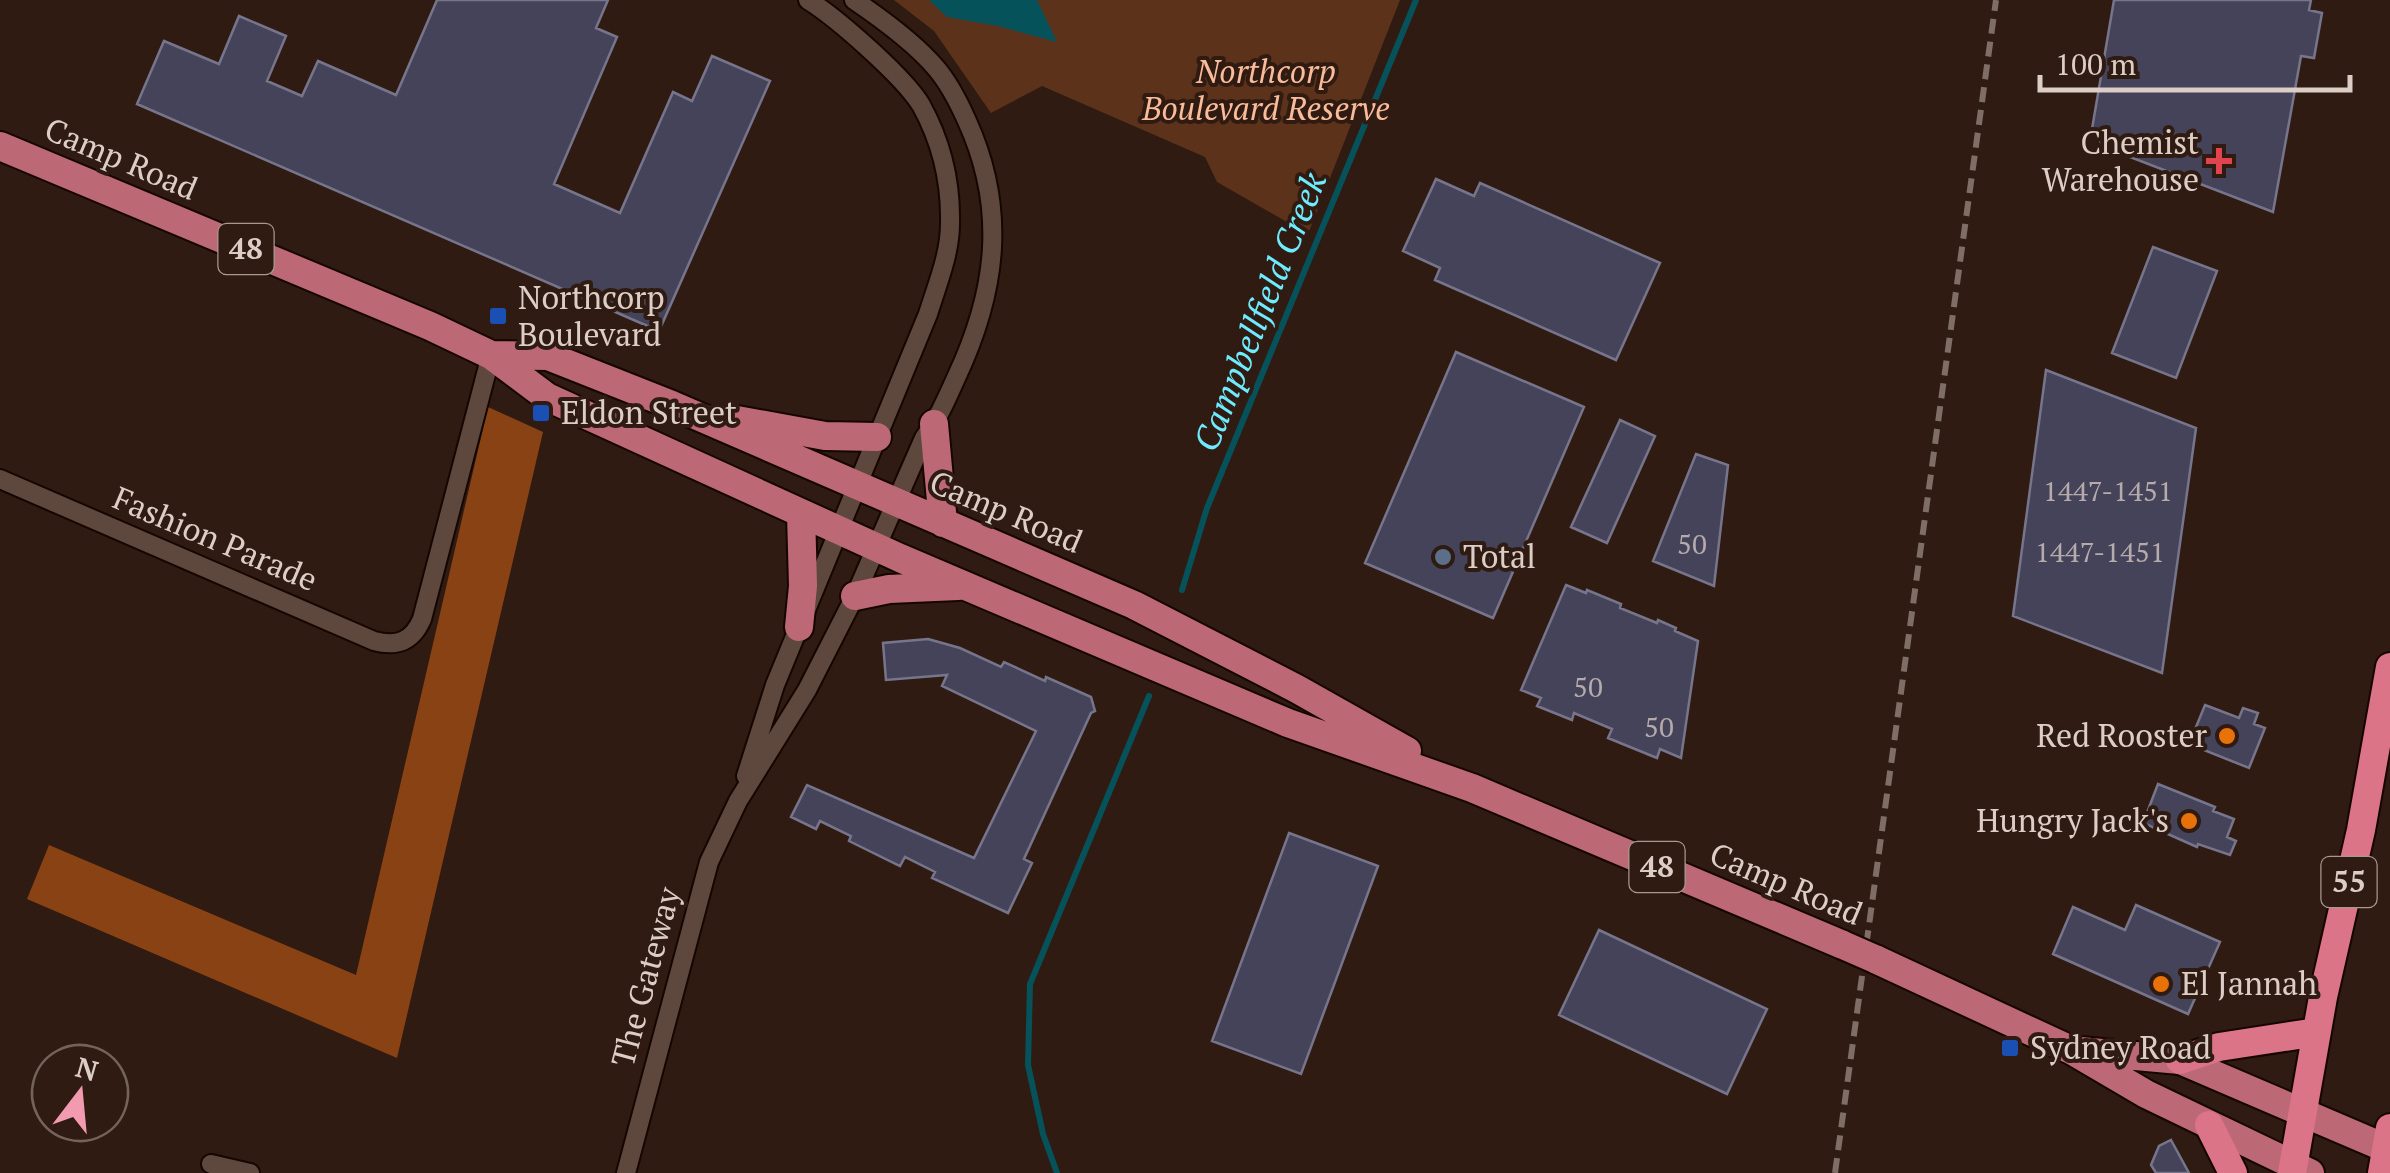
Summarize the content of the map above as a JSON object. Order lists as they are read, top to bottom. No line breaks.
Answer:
{"streets":{"highway":["55"],"main road":["Camp Road","48"],"street":["Fashion Parade","The Gateway"]},"crossings":[["Camp Road","Fashion Parade"],["Camp Road","55"],["Camp Road","The Gateway"]],"water":["Campbellfield Creek"],"parks":["Northcorp Boulevard Reserve"],"places":{"health":["Chemist Warehouse"],"transit":["Northcorp Boulevard","Eldon Street","Sydney Road"],"other":["Total","Red Rooster","Hungry Jack's","El Jannah"]},"house_numbers":["1447-1451","50","1447-1451","50","50"],"scale_bar":"100 m","north":"top"}
